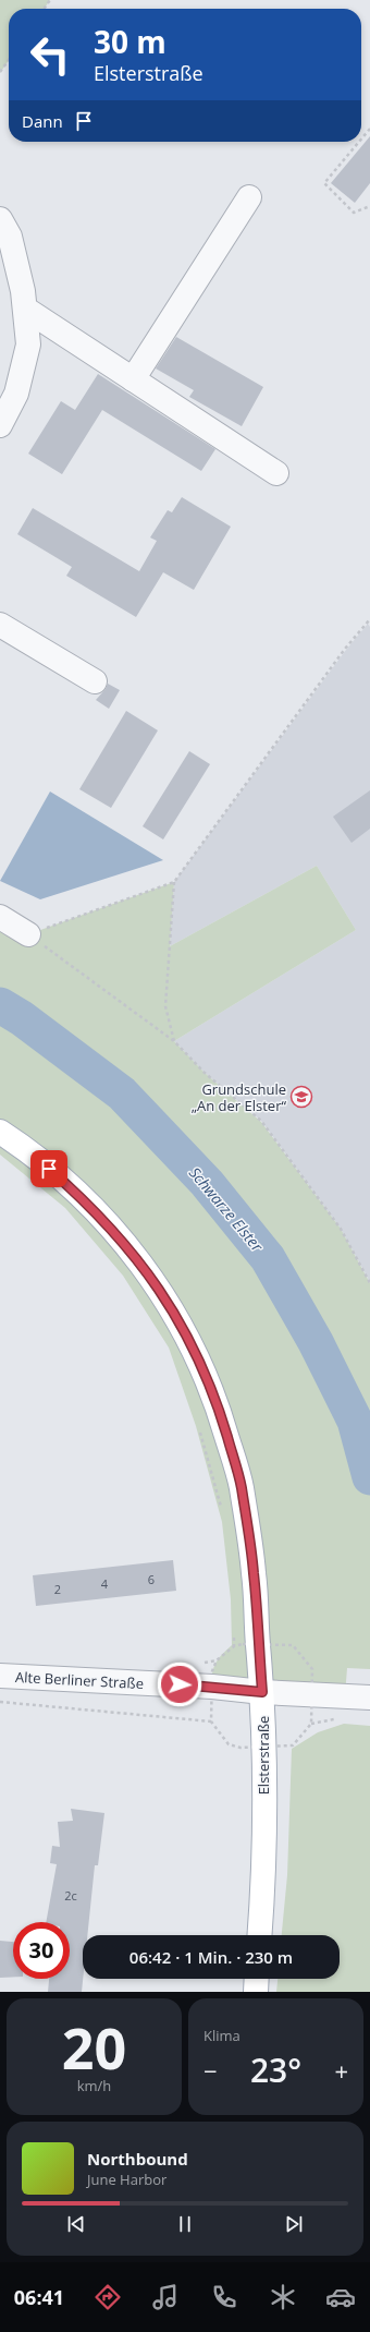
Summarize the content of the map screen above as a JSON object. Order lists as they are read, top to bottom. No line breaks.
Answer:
{"streets":{"main road":["Elsterstraße"],"street":["Alte Berliner Straße"]},"crossings":[["Alte Berliner Straße","Elsterstraße"]],"water":["Schwarze Elster"],"places":{"school or university":["Grundschule „An der Elster“"]},"house_numbers":["6","4","2","2c"],"page":{"turn":["30 m","Elsterstraße"],"then":"Dann","limit":"30","trip":"06:42 · 1 Min. · 230 m","tile":[["20","km/h"],"Klima"],"heat":["−","23°","+"],"song":["Northbound","June Harbor"],"tabs":"06:41"}}
